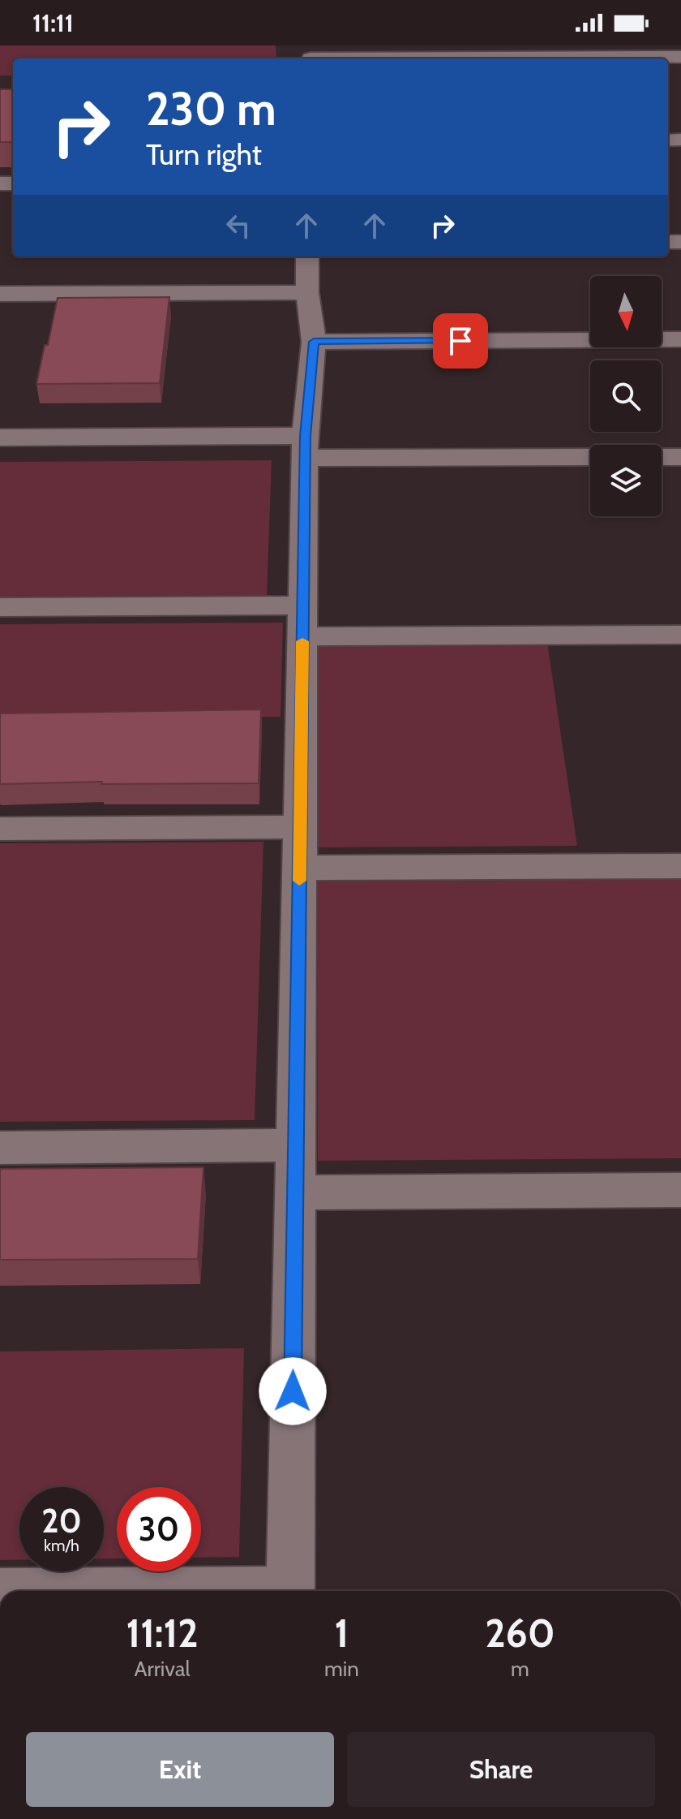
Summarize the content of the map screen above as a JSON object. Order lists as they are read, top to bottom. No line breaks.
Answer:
{"north":"bottom","page":{"status":"11:11","turn":["230 m","Turn right"],"speed":"20 km/h","limit":"30","eta":["11:12","Arrival","1","min","260","m"],"buttons":["Exit","Share"]}}
